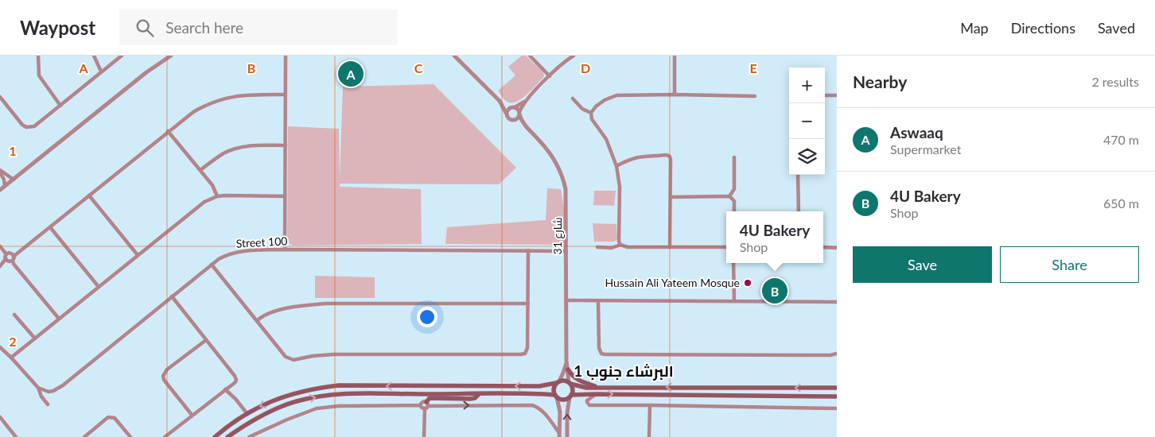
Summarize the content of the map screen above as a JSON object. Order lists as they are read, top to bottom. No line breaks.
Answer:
{"streets":{"street":["شارع 31","Street 100"]},"crossings":[["شارع 31","Street 100"]],"districts":["البرشاء جنوب 1"],"places":["Hussain Ali Yateem Mosque"],"page":{"header":"Waypost","search":"Search here","nav":["Map","Directions","Saved"],"heading":["Nearby","2 results"],"pins":["A","B"],"map_buttons":["+","−"],"list":[{"mark":"A","name":"Aswaaq","note":"Supermarket","value":"470 m"},{"mark":"B","name":"4U Bakery","note":"Shop","value":"650 m"}],"popup":["4U Bakery","Shop"],"buttons":["Save","Share"]},"grid":{"columns":["A","B","C","D","E"],"rows":["1","2"]}}
